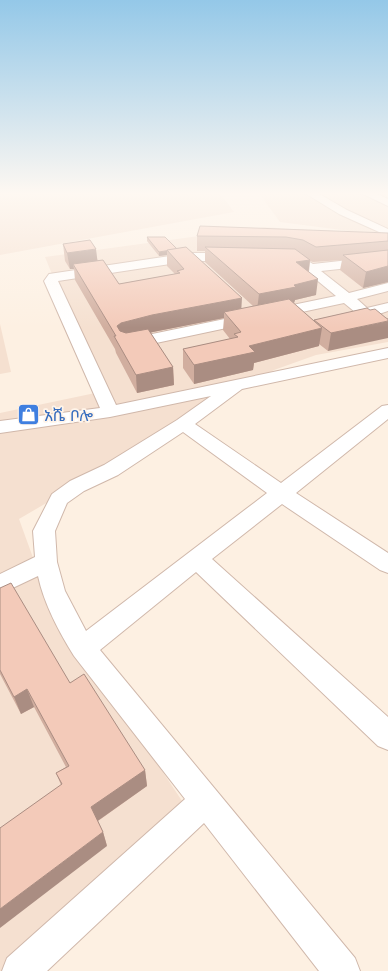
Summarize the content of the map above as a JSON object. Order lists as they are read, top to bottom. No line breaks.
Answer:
{"places":{"shop":["አሼ ቦሎ"]}}
